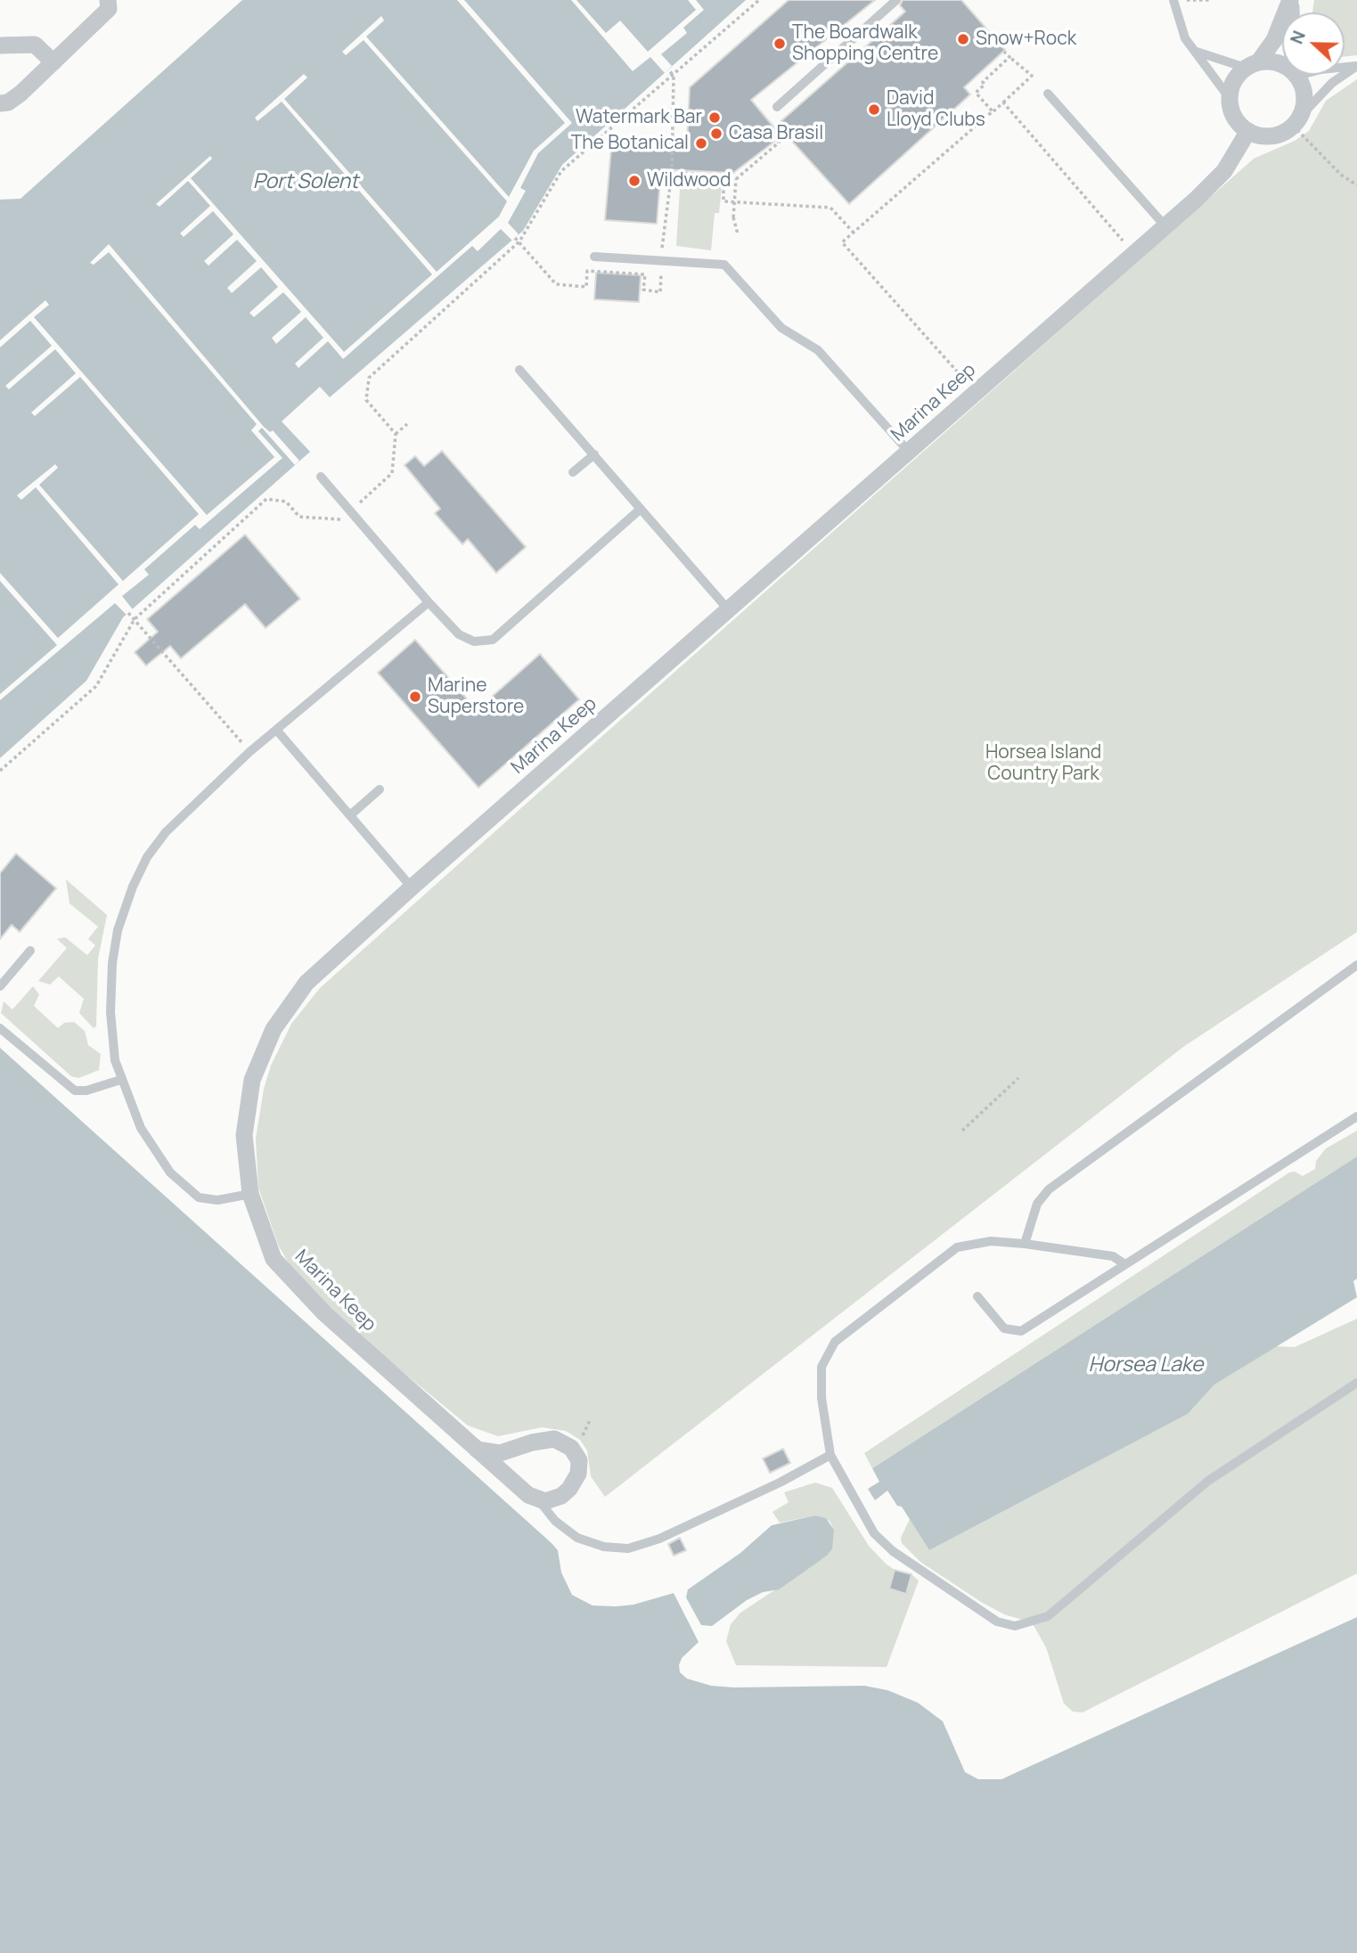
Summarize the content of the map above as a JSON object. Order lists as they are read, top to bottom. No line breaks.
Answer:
{"streets":{"street":["Marina Keep"]},"water":["Port Solent","Horsea Lake"],"parks":["Horsea Island Country Park"],"places":["Snow+Rock","The Boardwalk Shopping Centre","David Lloyd Clubs","Watermark Bar","Casa Brasil","The Botanical","Wildwood","Marine Superstore"],"north":"left"}
